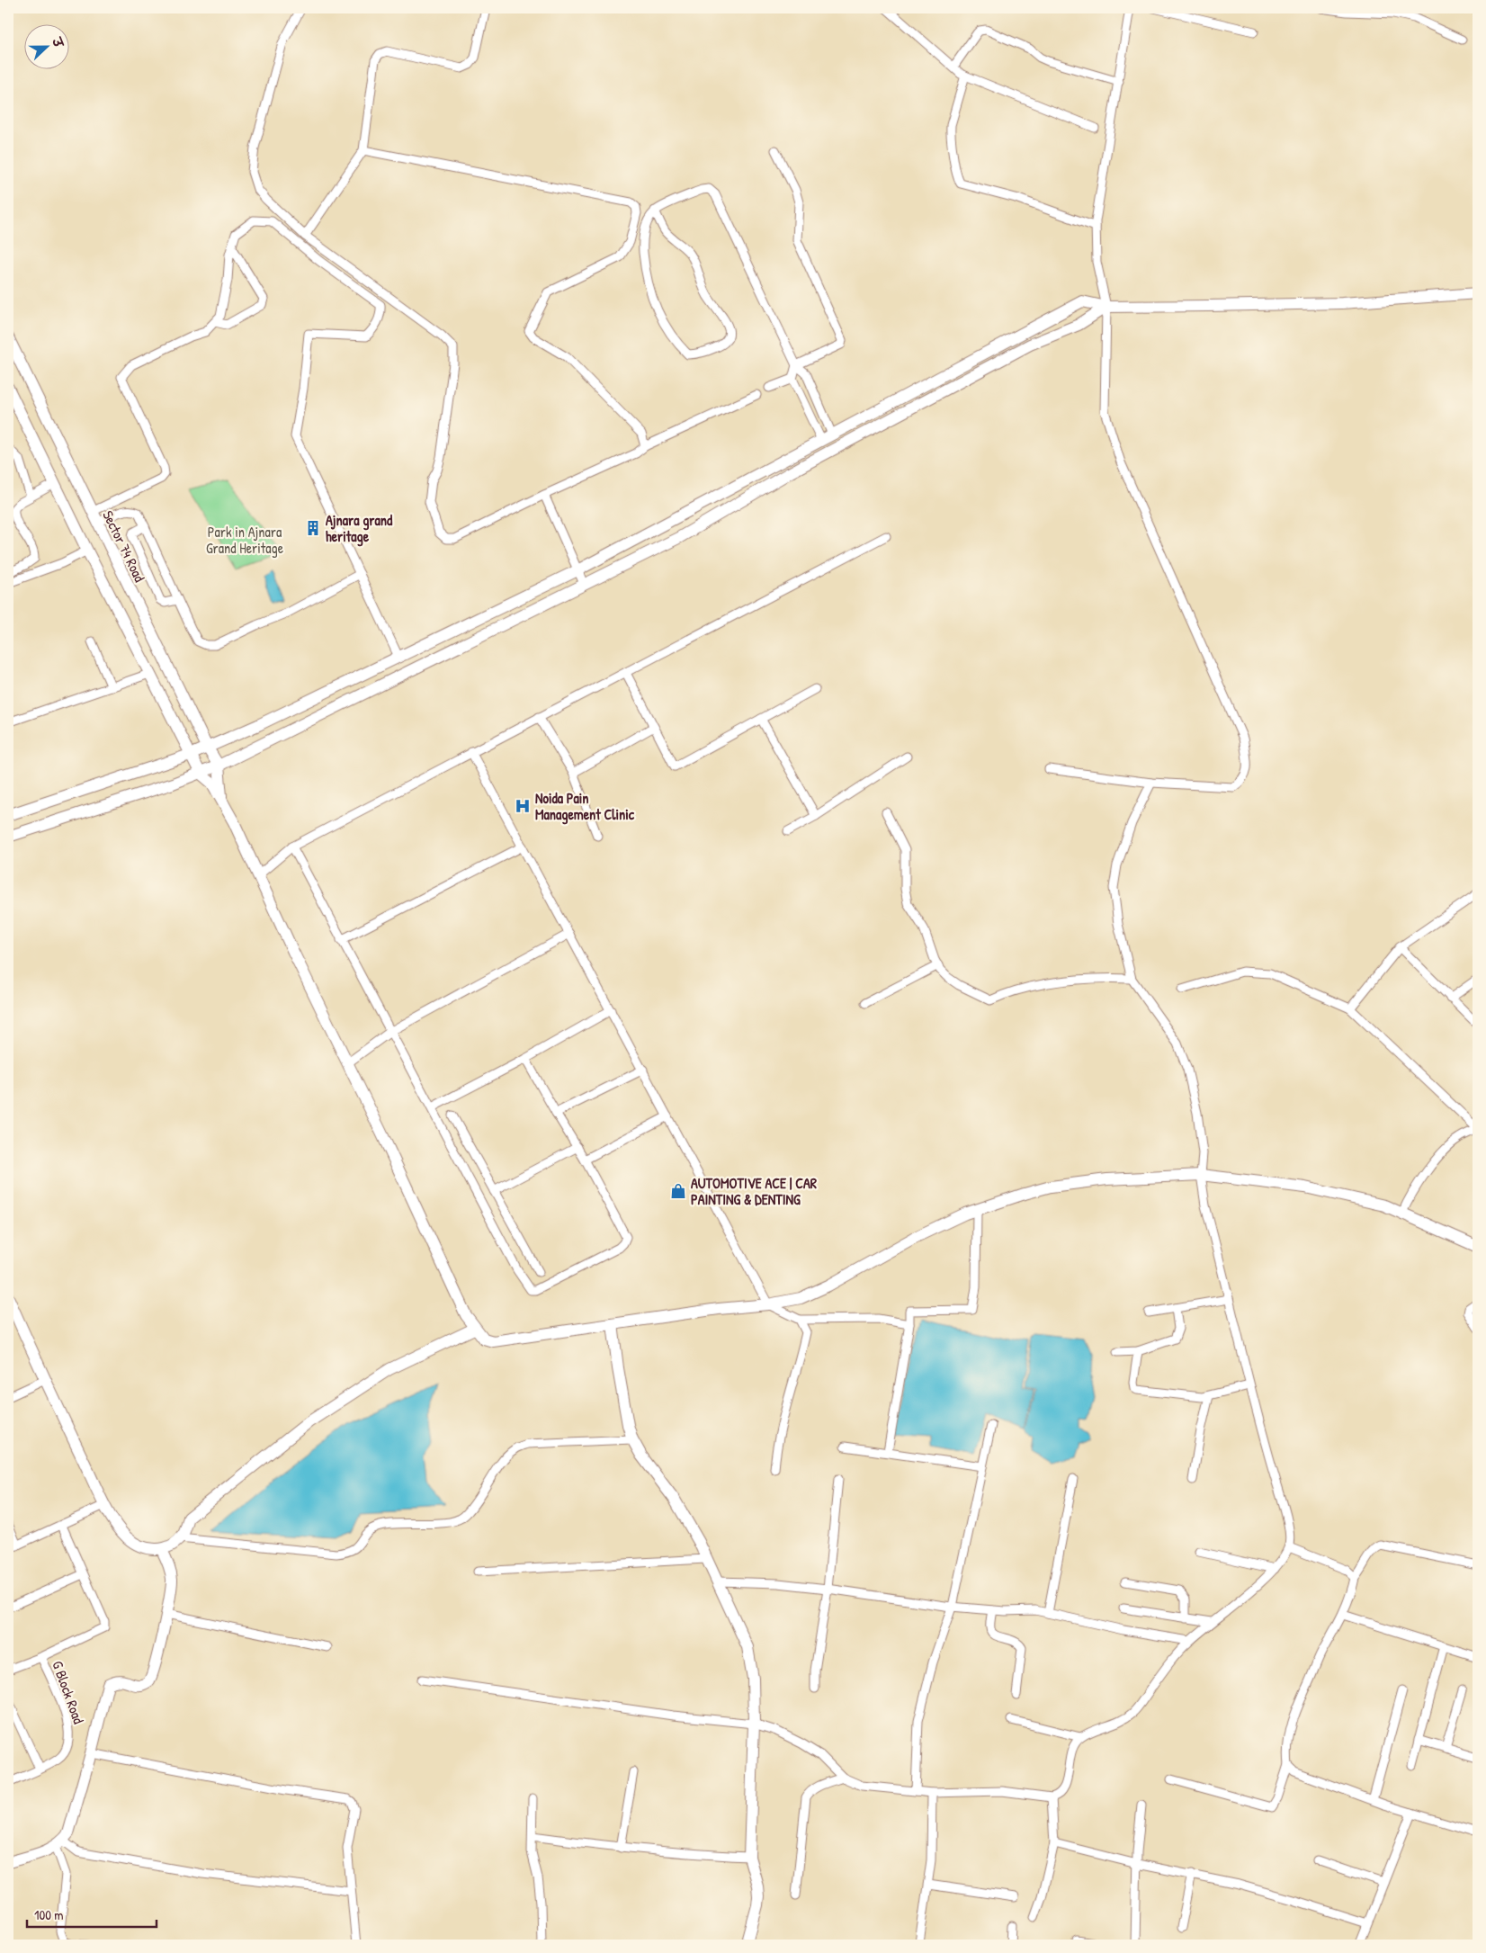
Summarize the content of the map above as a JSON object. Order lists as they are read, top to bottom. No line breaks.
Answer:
{"streets":{"street":["Sector 74 Road","G Block Road"]},"parks":["Park in Ajnara Grand Heritage"],"places":{"building":["Ajnara grand heritage"],"hospital":["Noida Pain Management Clinic"],"shop":["AUTOMOTIVE ACE | CAR PAINTING & DENTING"]},"scale_bar":"100 m","north":"right"}
